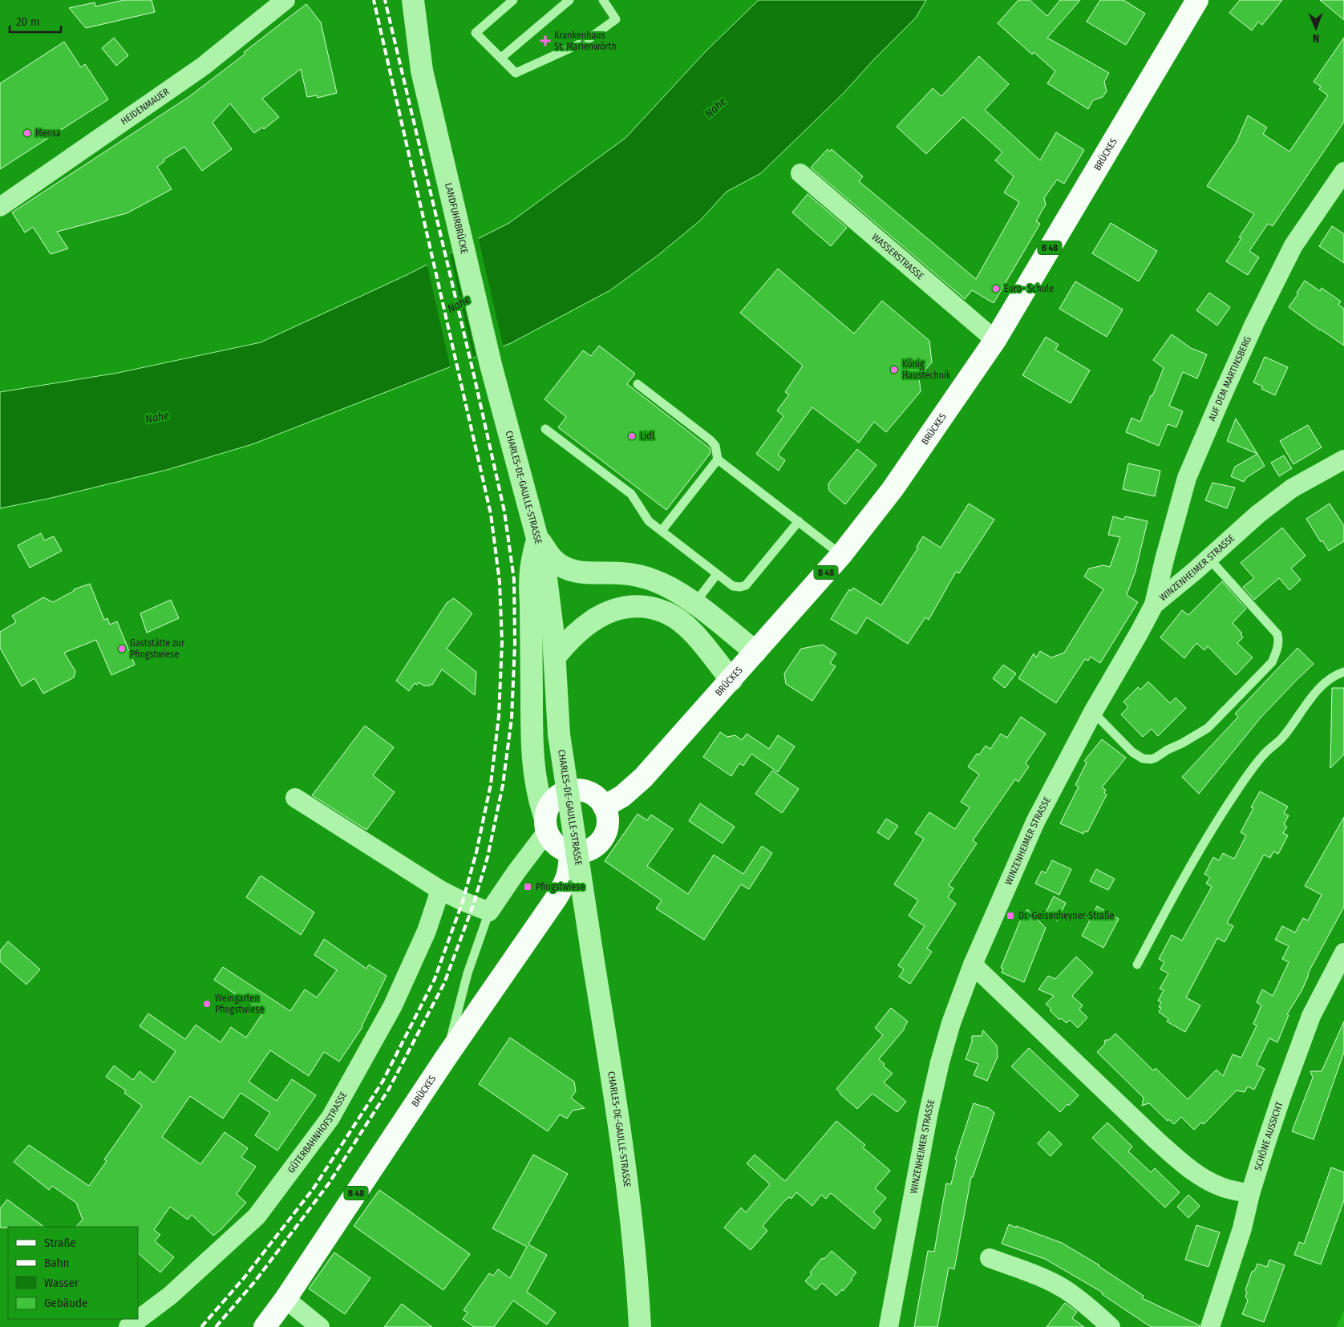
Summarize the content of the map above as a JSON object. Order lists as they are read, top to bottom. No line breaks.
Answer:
{"streets":{"main road":["BRÜCKES","B 48"],"street":["HEIDENMAUER","LANDFUHRBRÜCKE","WASSERSTRASSE","AUF DEM MARTINSBERG","CHARLES-DE-GAULLE-STRASSE","WINZENHEIMER STRASSE","GÜTERBAHNHOFSTRASSE","SCHÖNE AUSSICHT"]},"crossings":[["BRÜCKES","WASSERSTRASSE"],["LANDFUHRBRÜCKE","CHARLES-DE-GAULLE-STRASSE"],["AUF DEM MARTINSBERG","WINZENHEIMER STRASSE"]],"water":["Nahe"],"places":{"health":["Krankenhaus St. Marienwörth"],"other":["Mensa","Euro- Schule","König Haustechnik","Lidl","Gaststätte zur Pfingstwiese","Weingarten Pfingstwiese"],"transit":["Pfingstwiese","Dr.-Geisenheyner-Straße"]},"legend":["Straße","Bahn","Wasser","Gebäude"],"scale_bar":"20 m","north":"bottom"}
